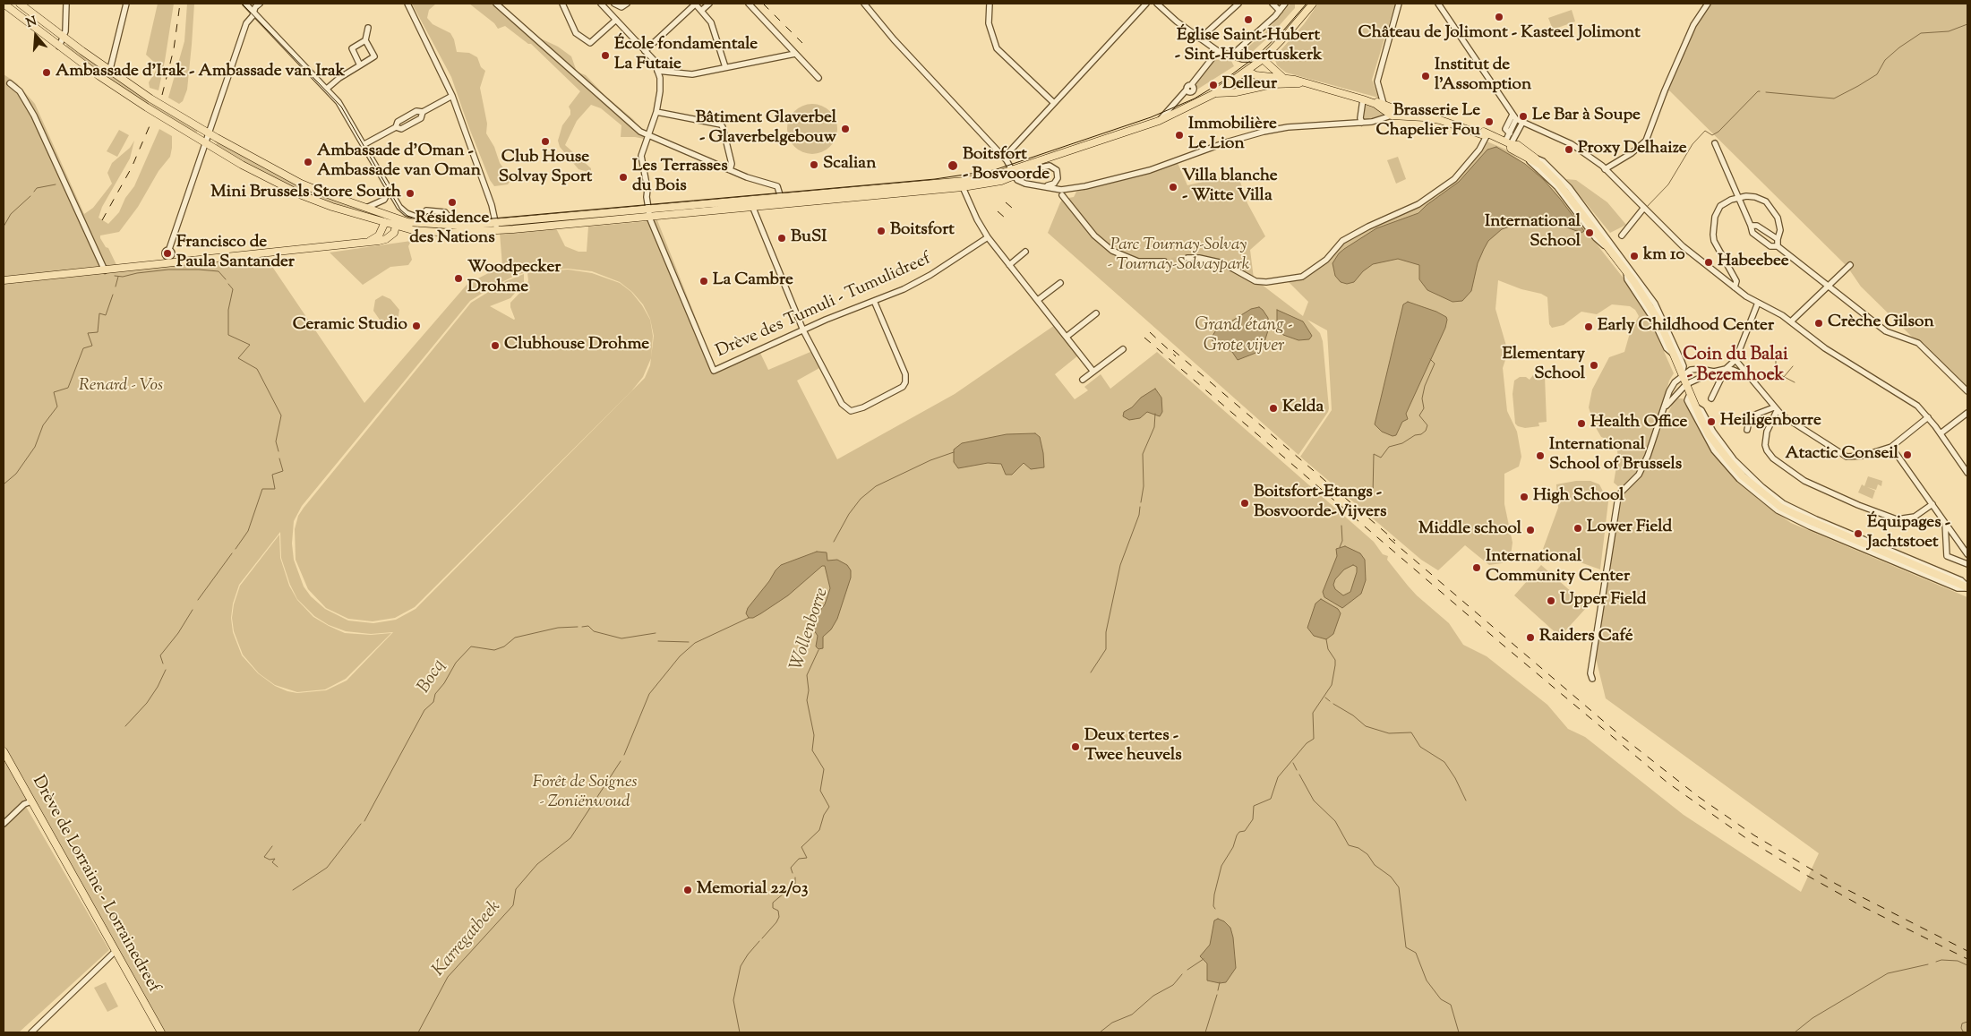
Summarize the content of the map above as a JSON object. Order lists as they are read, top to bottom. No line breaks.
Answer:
{"streets":{"main road":["Drève de Lorraine - Lorrainedreef"],"street":["Drève des Tumuli - Tumulidreef"]},"districts":["Coin du Balai - Bezemhoek"],"water":["Grand étang - Grote vijver","Wollenborre","Bocq","Karregatbeek"],"parks":["Parc Tournay-Solvay - Tournay-Solvaypark","Renard - Vos","Forêt de Soignes - Zoniënwoud"],"places":["Château de Jolimont - Kasteel Jolimont","Église Saint-Hubert - Sint-Hubertuskerk","École fondamentale La Futaie","Ambassade d'Irak - Ambassade van Irak","Institut de l'Assomption","Delleur","Le Bar à Soupe","Brasserie Le Chapelier Fou","Bâtiment Glaverbel - Glaverbelgebouw","Immobilière Le Lion","Club House Solvay Sport","Proxy Delhaize","Ambassade d'Oman - Ambassade van Oman","Scalian","Boitsfort - Bosvoorde","Les Terrasses du Bois","Villa blanche - Witte Villa","Mini Brussels Store South","Résidence des Nations","Boitsfort","International School","BuSI","Francisco de Paula Santander","km 10","Habeebee","Woodpecker Drohme","La Cambre","Crèche Gilson","Ceramic Studio","Early Childhood Center","Clubhouse Drohme","Elementary School","Kelda","Heiligenborre","Health Office","Atactic Conseil","International School of Brussels","High School","Boitsfort-Etangs - Bosvoorde-Vijvers","Lower Field","Middle school","Équipages - Jachtstoet","International Community Center","Upper Field","Raiders Café","Deux tertes - Twee heuvels","Memorial 22/03"],"north":"top"}
